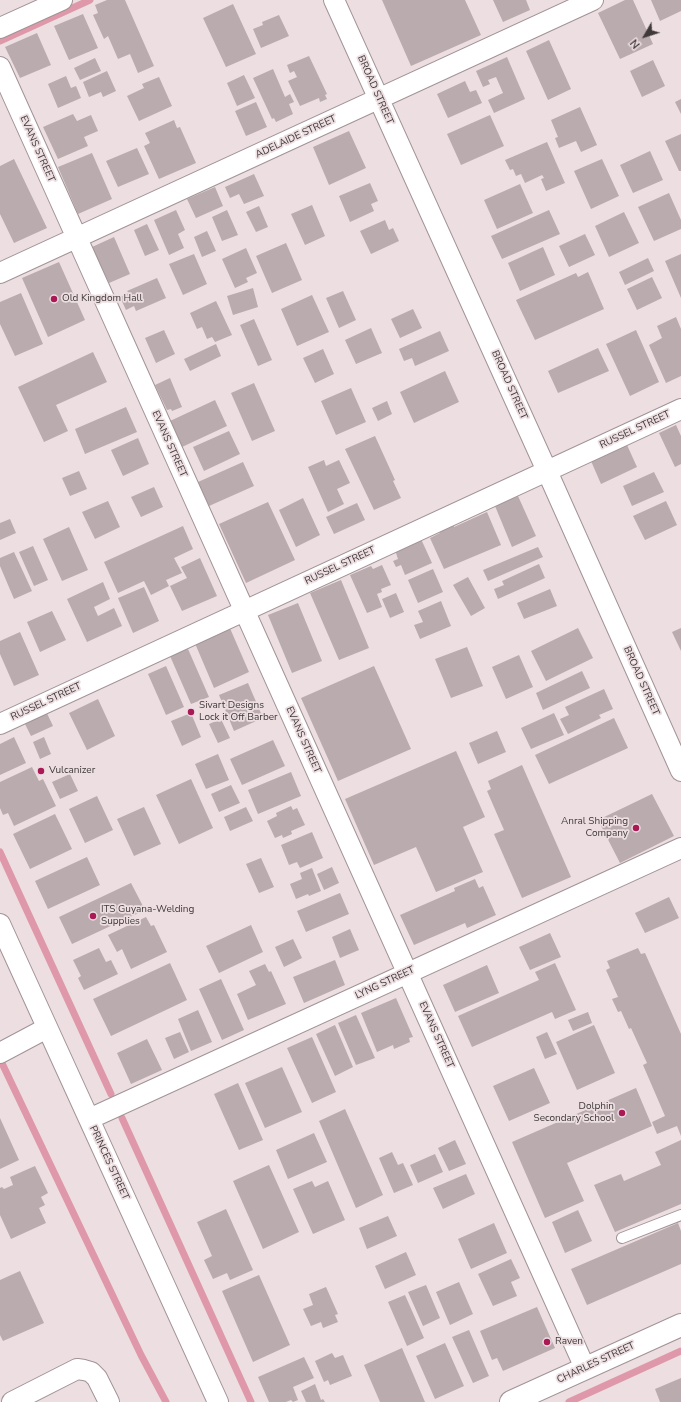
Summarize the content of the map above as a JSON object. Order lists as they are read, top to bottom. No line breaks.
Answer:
{"streets":{"main road":["CHARLES STREET"],"street":["BROAD STREET","ADELAIDE STREET","EVANS STREET","RUSSEL STREET","LYNG STREET","PRINCES STREET"]},"crossings":[["BROAD STREET","ADELAIDE STREET"],["BROAD STREET","RUSSEL STREET"],["ADELAIDE STREET","EVANS STREET"],["EVANS STREET","RUSSEL STREET"],["EVANS STREET","LYNG STREET"],["EVANS STREET","CHARLES STREET"],["LYNG STREET","PRINCES STREET"]],"places":["Old Kingdom Hall","Sivart Designs Lock it Off Barber","Vulcanizer","Anral Shipping Company","ITS Guyana-Welding Supplies","Dolphin Secondary School","Raven"],"north":"bottom left"}
